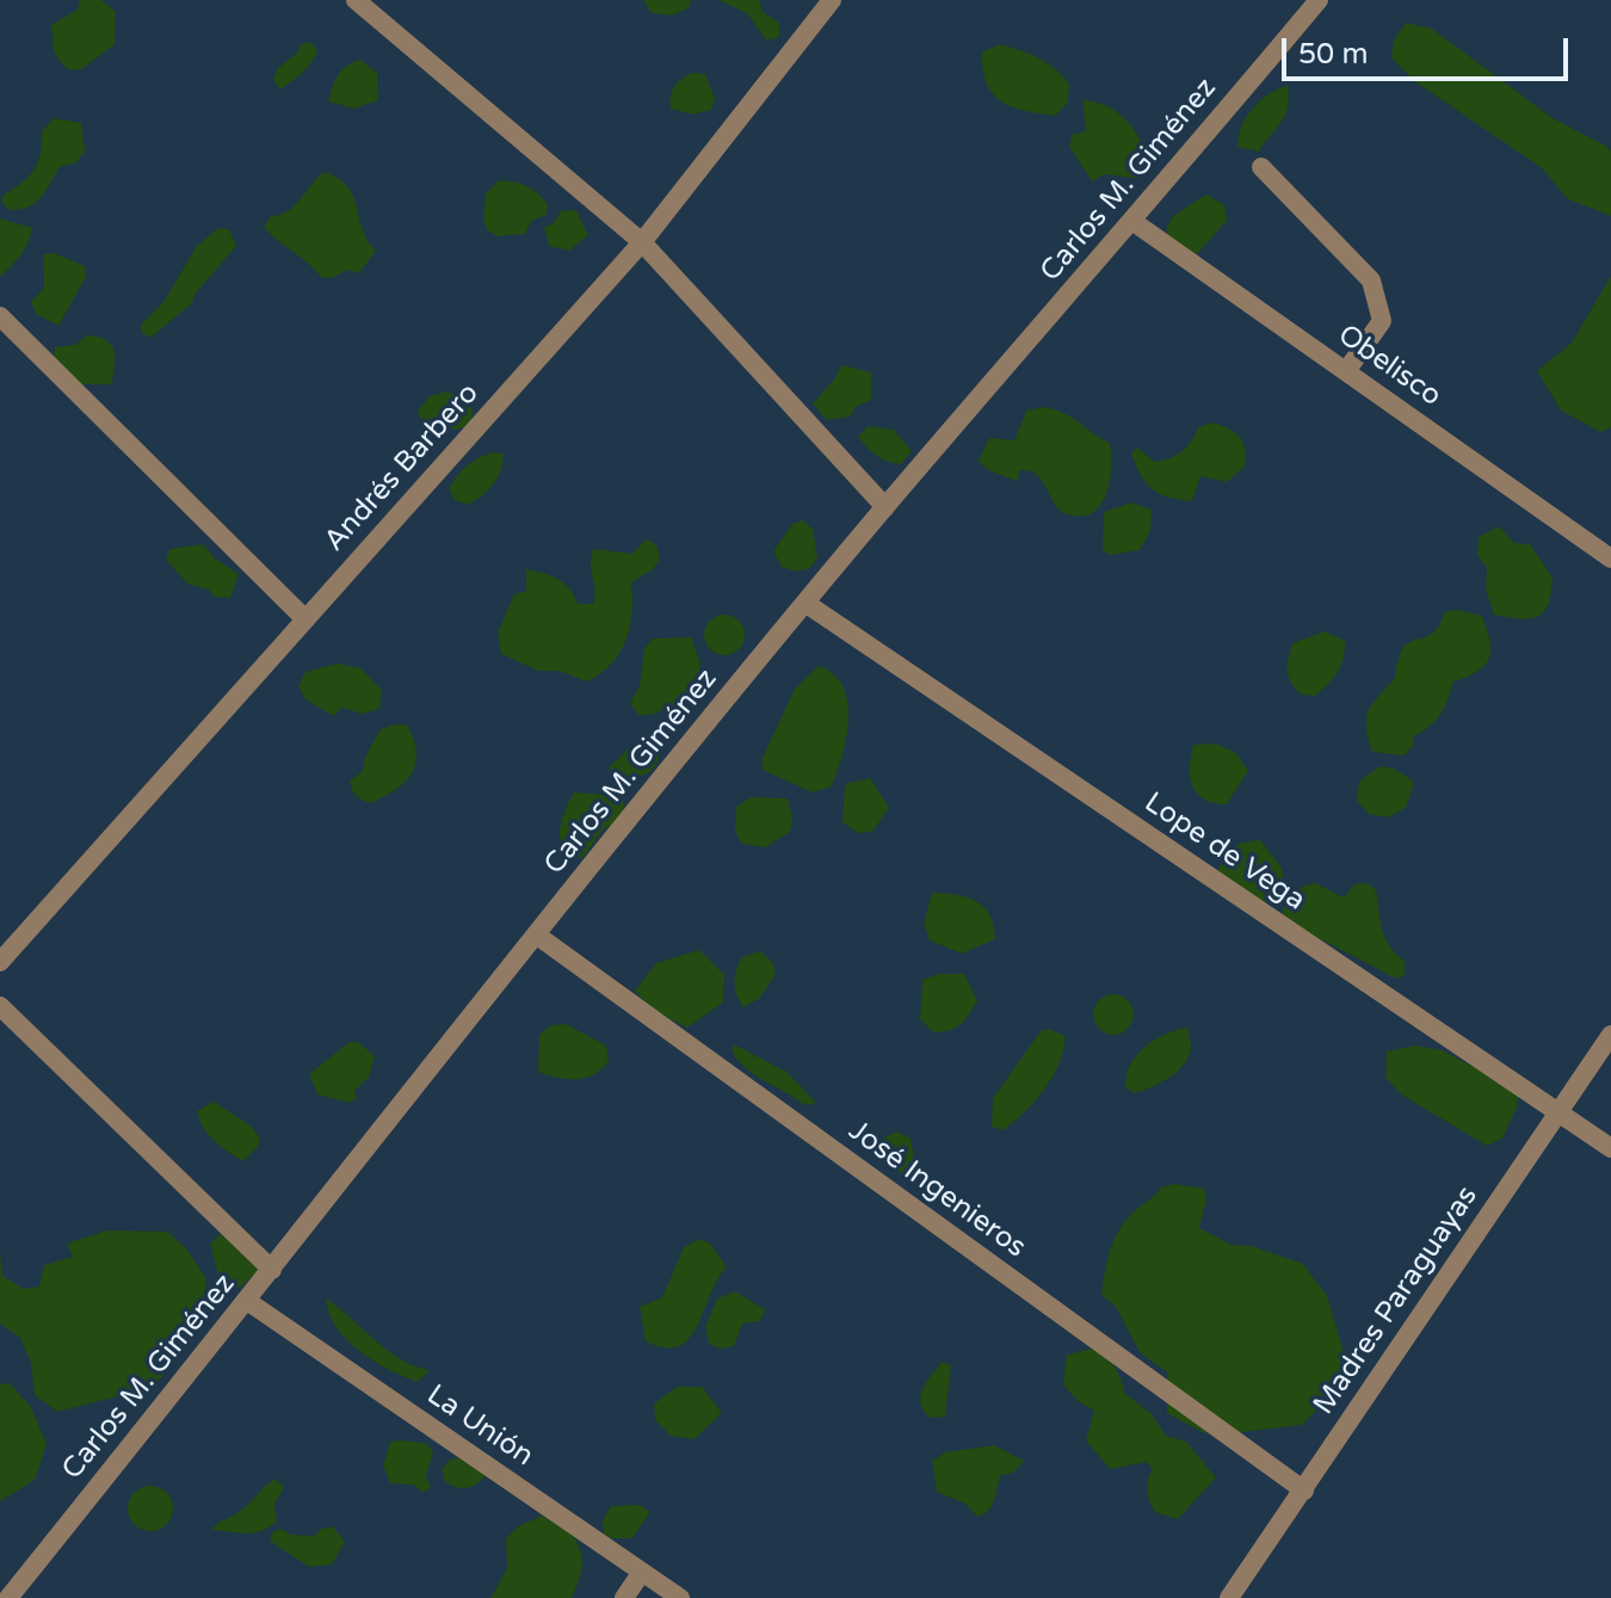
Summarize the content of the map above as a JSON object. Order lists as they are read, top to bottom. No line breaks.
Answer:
{"streets":{"street":["Carlos M. Giménez","Obelisco","Andrés Barbero","Lope de Vega","José Ingenieros","Madres Paraguayas","La Unión"]},"crossings":[["Carlos M. Giménez","Obelisco"],["Carlos M. Giménez","Lope de Vega"],["Carlos M. Giménez","José Ingenieros"],["Carlos M. Giménez","La Unión"],["Lope de Vega","Madres Paraguayas"],["José Ingenieros","Madres Paraguayas"]],"scale_bar":"50 m"}
